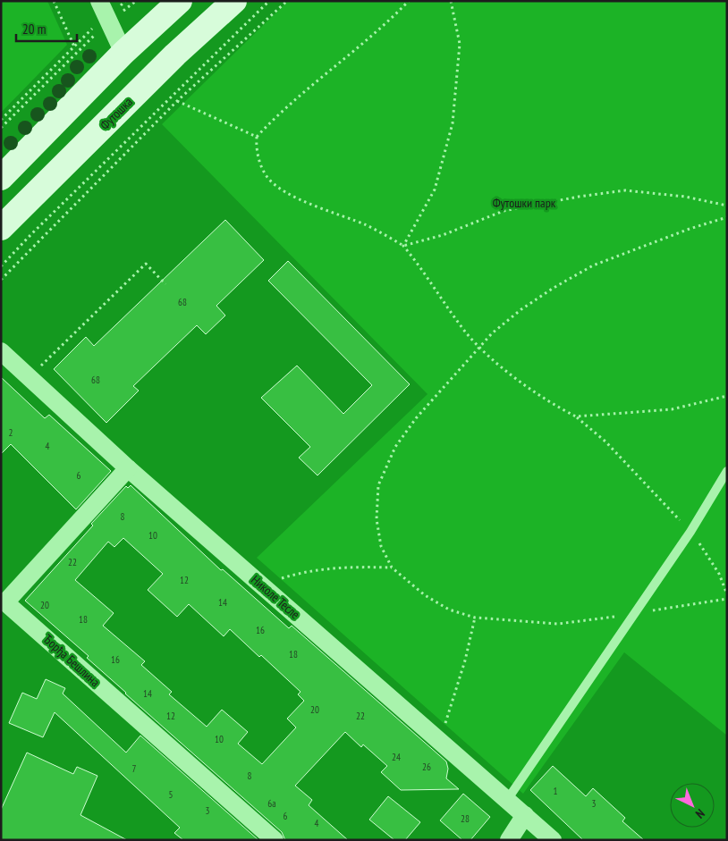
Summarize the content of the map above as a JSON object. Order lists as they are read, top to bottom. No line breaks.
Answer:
{"streets":{"main road":["Футошка"],"street":["Николе Тесле","Ђорђа Бешлина"]},"crossings":[["Николе Тесле","Ђорђа Бешлина"]],"parks":["Футошки парк"],"house_numbers":["68","68","2","4","6","8","10","22","12","14","20","18","16","18","16","14","20","12","22","10","24","26","7","8","1","5","6a","3","3","6","28","4"],"scale_bar":"20 m","north":"bottom right"}
